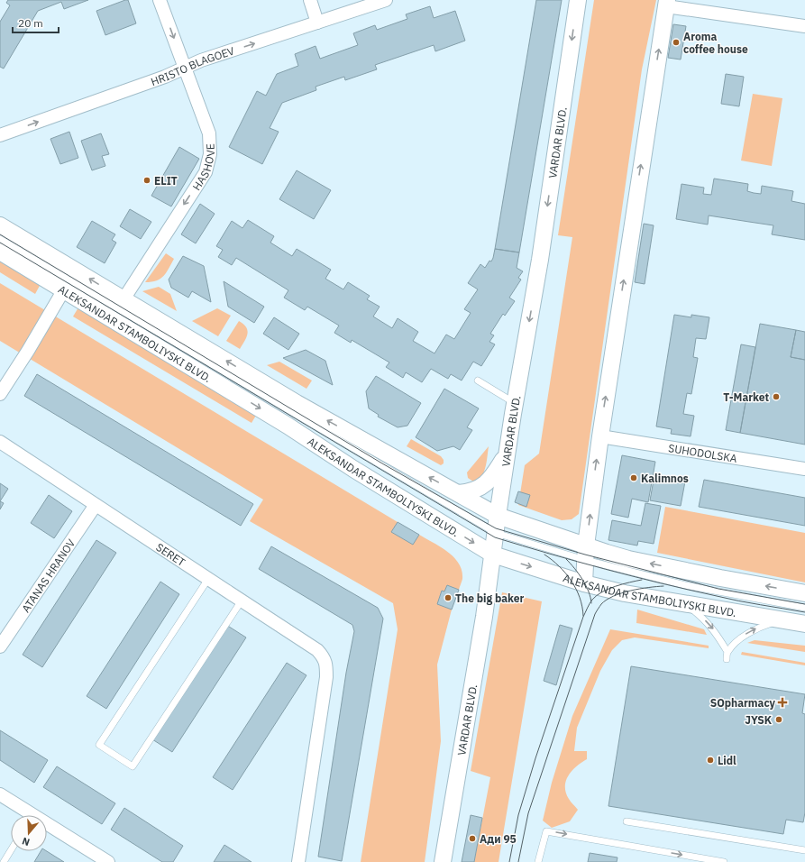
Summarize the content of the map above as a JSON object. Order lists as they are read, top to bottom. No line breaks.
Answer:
{"streets":{"street":["HRISTO BLAGOEV","VARDAR BLVD.","HASHOVE","ALEKSANDAR STAMBOLIYSKI BLVD.","SUHODOLSKA","SERET","ATANAS HRANOV"]},"crossings":[["HRISTO BLAGOEV","HASHOVE"],["VARDAR BLVD.","ALEKSANDAR STAMBOLIYSKI BLVD."],["HASHOVE","ALEKSANDAR STAMBOLIYSKI BLVD."],["SERET","ATANAS HRANOV"]],"one_way":["HRISTO BLAGOEV","HASHOVE"],"places":{"other":["Aroma coffee house","ELIT","T-Market","Kalimnos","The big baker","JYSK","Lidl","Ади 95"],"health":["SOpharmacy"]},"scale_bar":"20 m","north":"bottom"}
